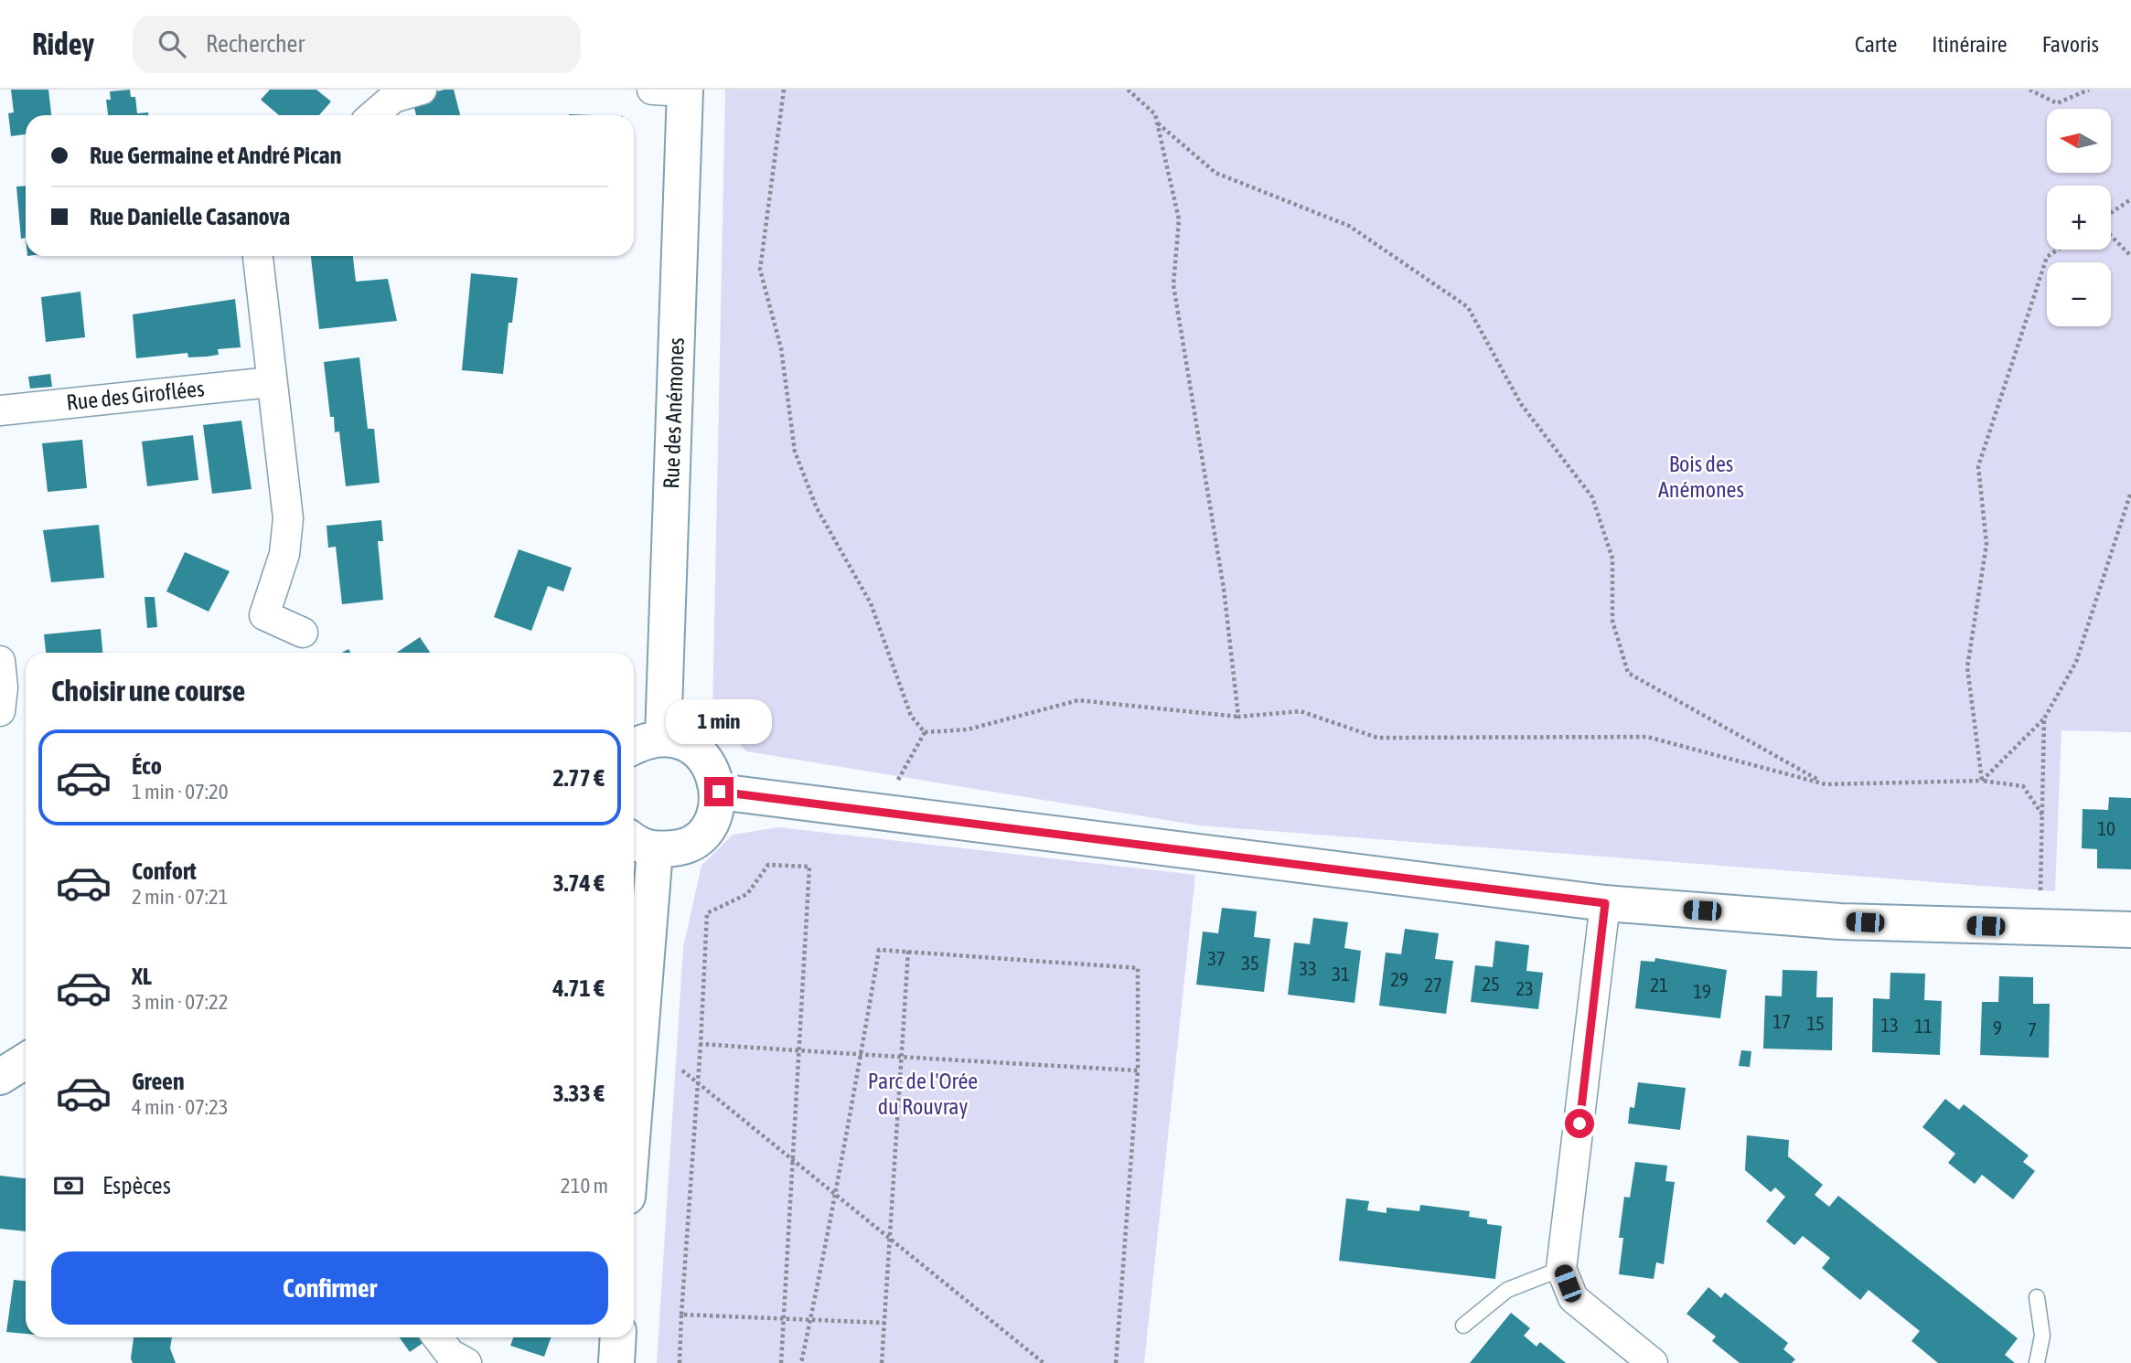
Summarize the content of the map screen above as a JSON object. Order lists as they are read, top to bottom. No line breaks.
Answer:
{"streets":{"street":["Rue des Giroflées","Rue des Anémones"]},"parks":["Bois des Anémones","Parc de l'Orée du Rouvray"],"house_numbers":["10","37","35","33","31","29","25","27","21","23","19","17","15","13","11","9","7"],"north":"left","page":{"header":"Ridey","search":"Rechercher","nav":["Carte","Itinéraire","Favoris"],"map_buttons":["+","−"],"banner":["Rue Germaine et André Pican","Rue Danielle Casanova"],"heading":"Choisir une course","bubble":"1 min","list":[{"name":"Éco","note":"1 min · 07:20","value":"2.77 €"},{"name":"Confort","note":"2 min · 07:21","value":"3.74 €"},{"name":"XL","note":"3 min · 07:22","value":"4.71 €"},{"name":"Green","note":"4 min · 07:23","value":"3.33 €"}],"pay":["Espèces","210 m"],"buttons":"Confirmer"}}
